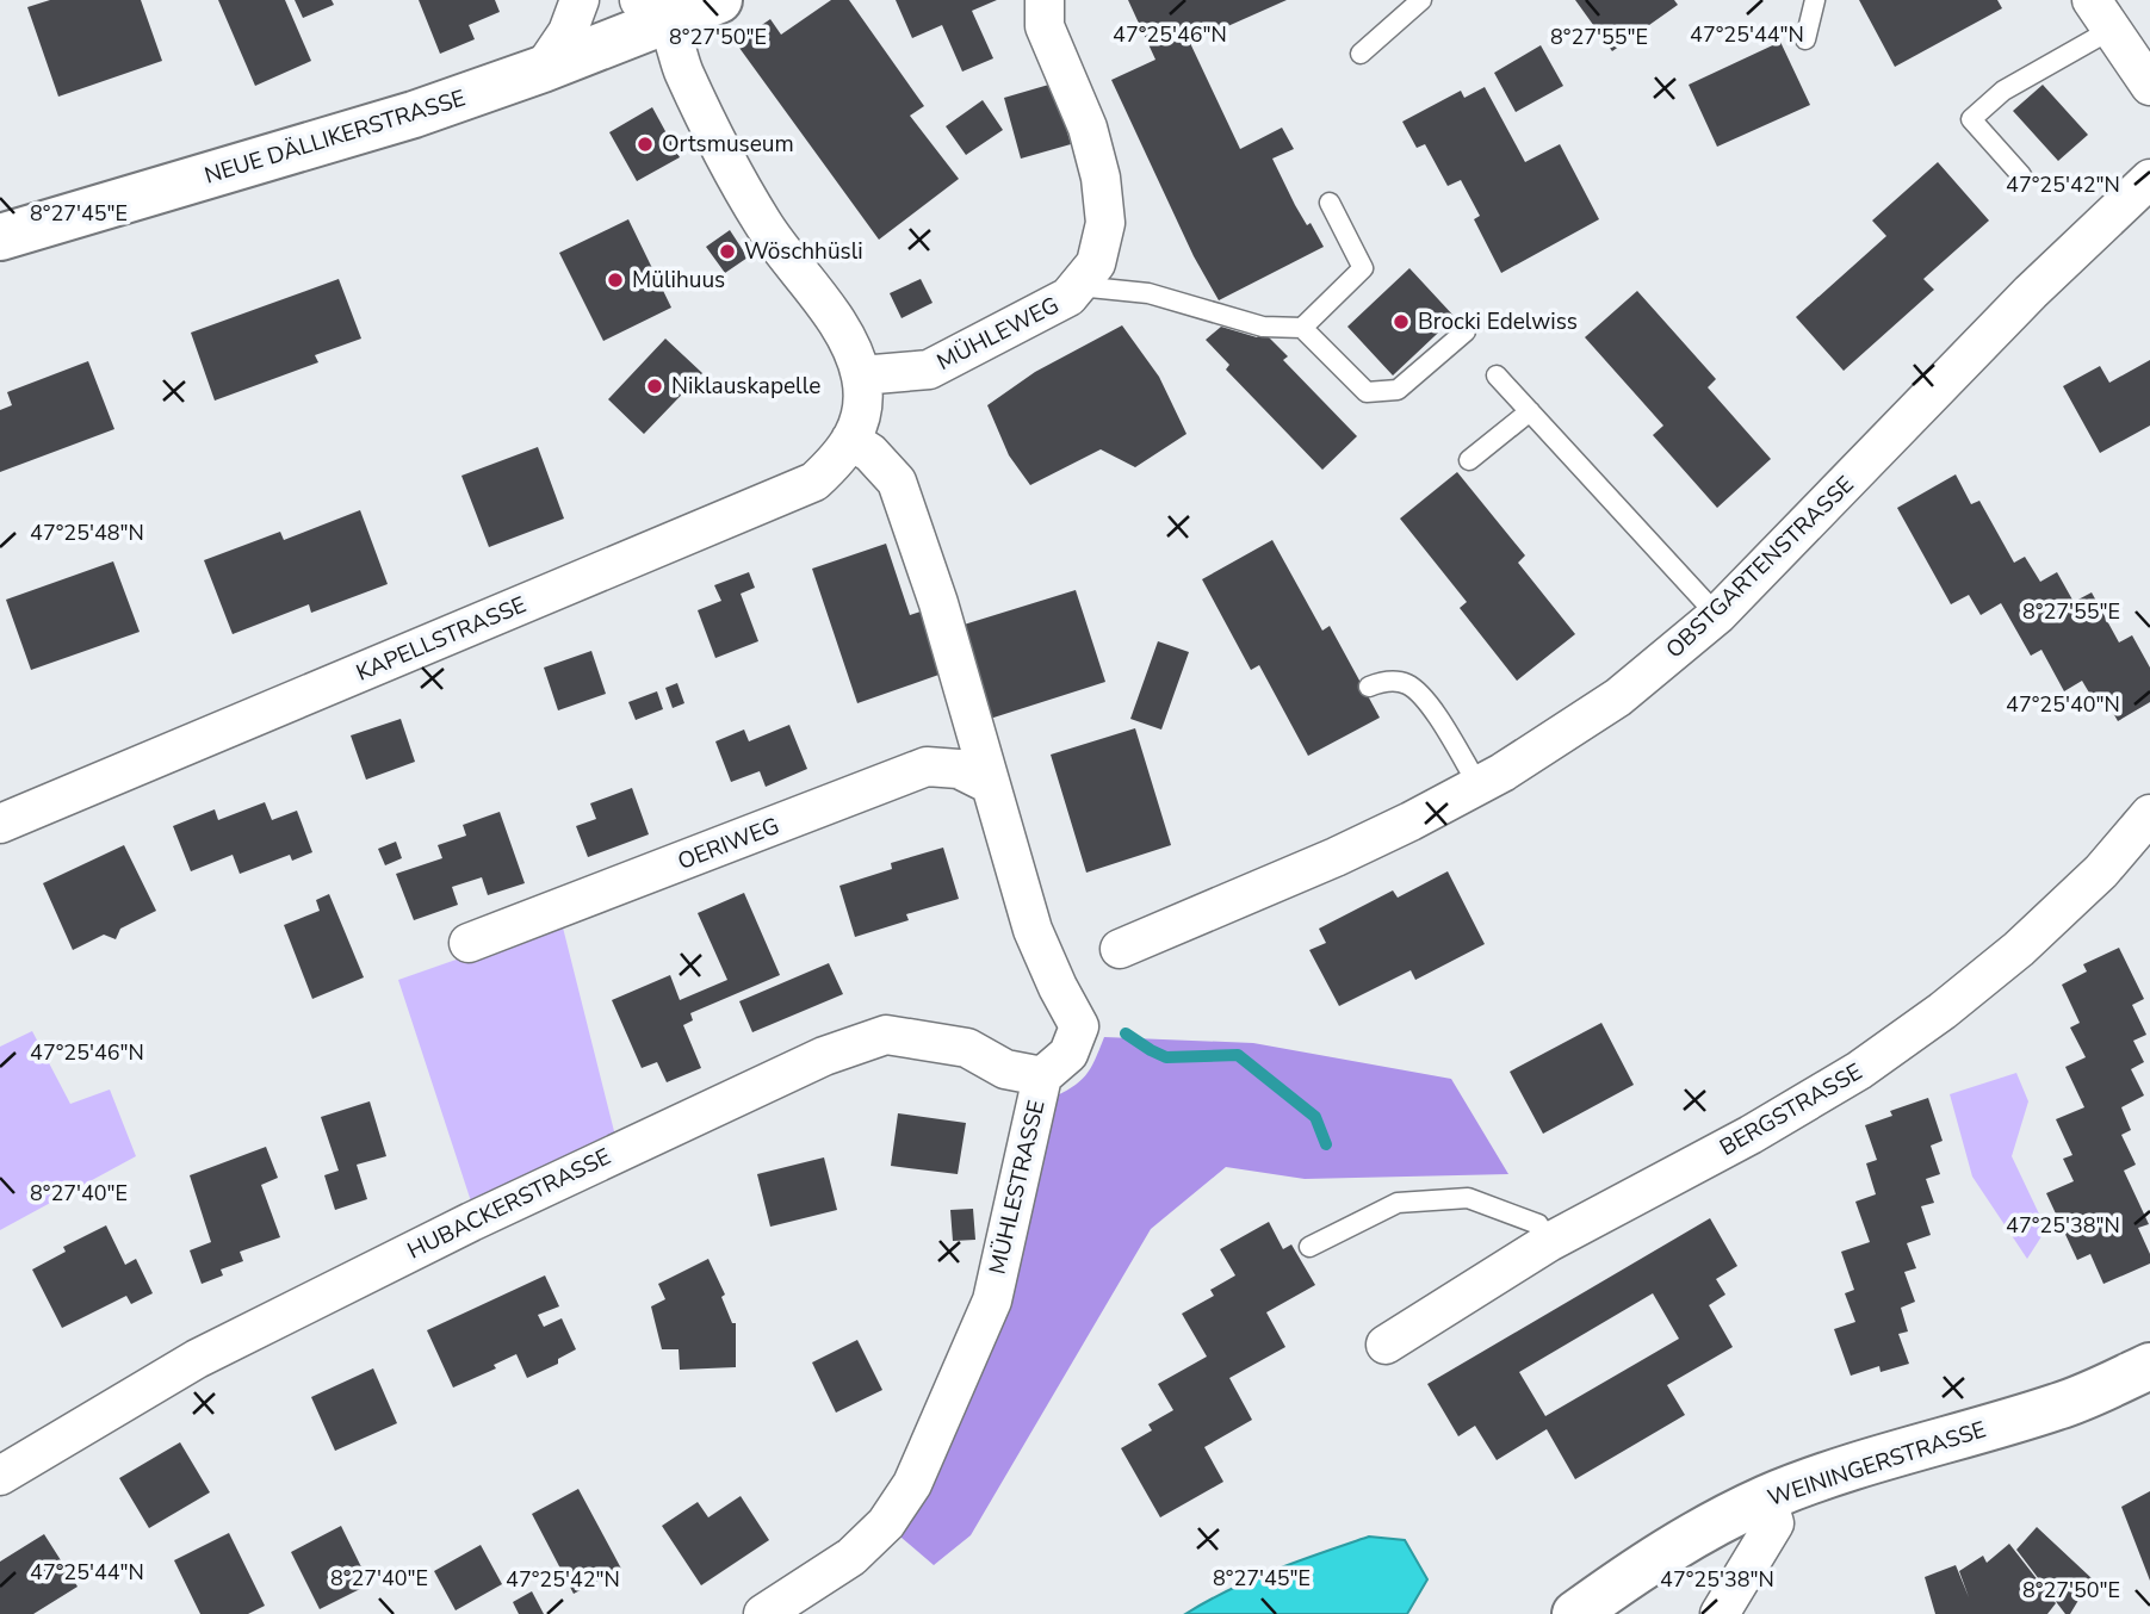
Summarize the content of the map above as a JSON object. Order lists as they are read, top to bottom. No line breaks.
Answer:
{"streets":{"street":["NEUE DÄLLIKERSTRASSE","MÜHLEWEG","OBSTGARTENSTRASSE","KAPELLSTRASSE","OERIWEG","BERGSTRASSE","MÜHLESTRASSE","HUBACKERSTRASSE","WEININGERSTRASSE"]},"crossings":[["KAPELLSTRASSE","MÜHLESTRASSE"],["OERIWEG","MÜHLESTRASSE"],["MÜHLESTRASSE","HUBACKERSTRASSE"]],"places":["Ortsmuseum","Wöschhüsli","Mülihuus","Brocki Edelwiss","Niklauskapelle"],"coordinates":["47°25'44\"N","47°25'46\"N","8°27'50\"E","8°27'55\"E","47°25'42\"N","8°27'45\"E","47°25'48\"N","47°25'40\"N","8°27'40\"E","47°25'38\"N"]}
